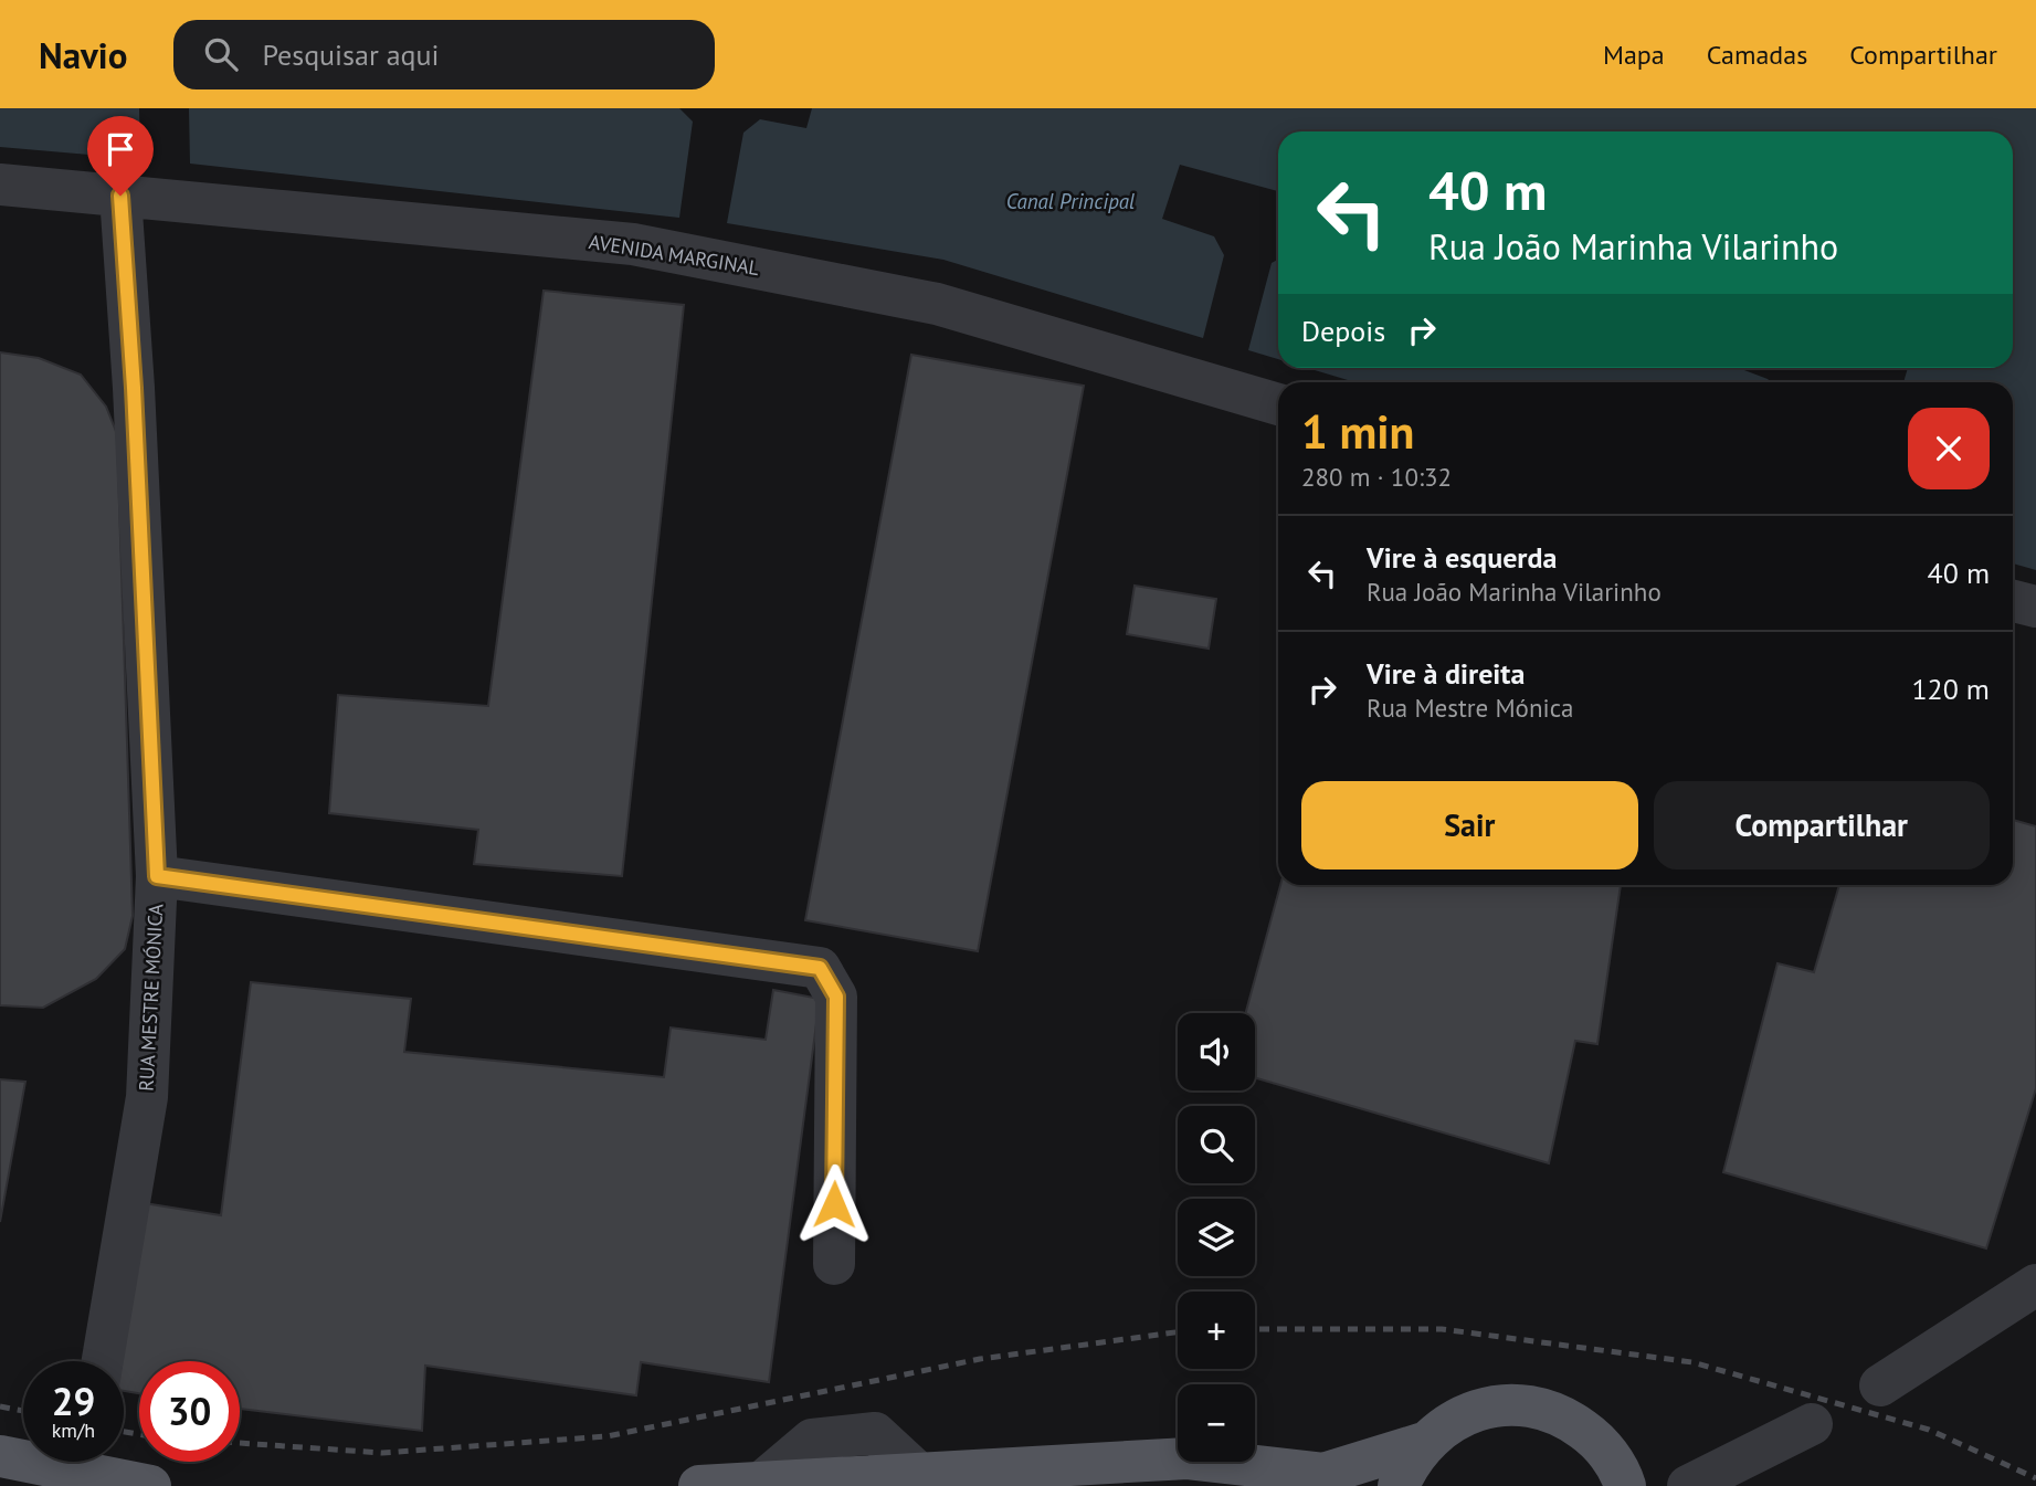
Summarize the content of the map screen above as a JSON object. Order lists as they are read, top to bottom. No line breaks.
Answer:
{"streets":{"street":["AVENIDA MARGINAL","RUA MESTRE MÓNICA"]},"crossings":[["AVENIDA MARGINAL","RUA MESTRE MÓNICA"]],"water":["Canal Principal"],"page":{"header":"Navio","search":"Pesquisar aqui","nav":["Mapa","Camadas","Compartilhar"],"turn":["40 m","Rua João Marinha Vilarinho"],"then":"Depois","heading":["1 min","280 m · 10:32"],"list":[{"name":"Vire à esquerda","note":"Rua João Marinha Vilarinho","value":"40 m"},{"name":"Vire à direita","note":"Rua Mestre Mónica","value":"120 m"}],"buttons":["Sair","Compartilhar"],"map_buttons":["+","−"],"speed":"29 km/h","limit":"30"}}
